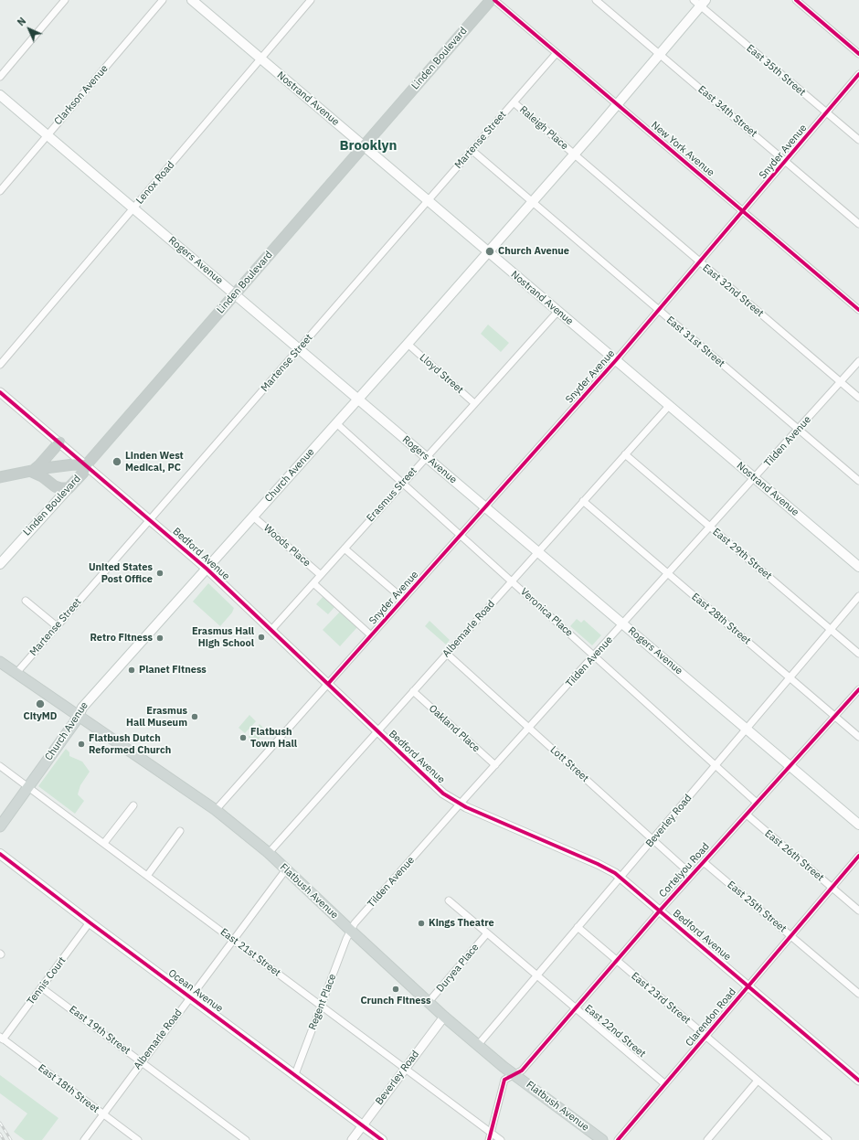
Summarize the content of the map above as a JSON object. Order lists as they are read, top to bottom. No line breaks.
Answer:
{"streets":{"highway":["Linden Boulevard"],"main road":["Nostrand Avenue","Rogers Avenue","Church Avenue","Flatbush Avenue","Ocean Avenue"],"street":["East 35th Street","Clarkson Avenue","East 34th Street","Raleigh Place","Martense Street","New York Avenue","Snyder Avenue","Lenox Road","East 32nd Street","East 31st Street","Lloyd Street","Tilden Avenue","Erasmus Street","Woods Place","Bedford Avenue","East 29th Street","Veronica Place","East 28th Street","Albemarle Road","Oakland Place","Lott Street","Beverley Road","East 26th Street","Cortelyou Road","East 25th Street","East 21st Street","Duryea Place","Tennis Court","East 23rd Street","Regent Place","Clarendon Road","East 19th Street","East 22nd Street","East 18th Street"]},"crossings":[["Linden Boulevard","Nostrand Avenue"],["Linden Boulevard","Rogers Avenue"],["Linden Boulevard","Bedford Avenue"],["East 35th Street","Snyder Avenue"],["East 35th Street","Church Avenue"],["Clarkson Avenue","Rogers Avenue"],["Nostrand Avenue","Martense Street"],["Nostrand Avenue","Snyder Avenue"],["Nostrand Avenue","Lenox Road"],["Nostrand Avenue","Tilden Avenue"],["Nostrand Avenue","Church Avenue"],["Nostrand Avenue","Erasmus Street"],["Nostrand Avenue","Albemarle Road"],["East 34th Street","Snyder Avenue"],["East 34th Street","Church Avenue"],["Raleigh Place","Martense Street"],["Raleigh Place","East 32nd Street"],["Raleigh Place","Church Avenue"],["Martense Street","New York Avenue"],["Martense Street","Rogers Avenue"],["Martense Street","East 31st Street"],["Martense Street","Bedford Avenue"],["Martense Street","Flatbush Avenue"],["New York Avenue","Snyder Avenue"],["New York Avenue","Church Avenue"],["Snyder Avenue","Rogers Avenue"],["Snyder Avenue","East 32nd Street"],["Snyder Avenue","East 31st Street"],["Snyder Avenue","Bedford Avenue"],["Snyder Avenue","Veronica Place"],["Snyder Avenue","Flatbush Avenue"],["Lenox Road","Rogers Avenue"],["Rogers Avenue","Tilden Avenue"],["Rogers Avenue","Church Avenue"],["Rogers Avenue","Erasmus Street"],["Rogers Avenue","Albemarle Road"],["Rogers Avenue","Beverley Road"],["Rogers Avenue","Cortelyou Road"],["East 32nd Street","Tilden Avenue"],["East 32nd Street","Church Avenue"],["East 31st Street","Tilden Avenue"],["East 31st Street","Church Avenue"],["Lloyd Street","Church Avenue"],["Lloyd Street","Erasmus Street"],["Tilden Avenue","Bedford Avenue"],["Tilden Avenue","East 29th Street"],["Tilden Avenue","Veronica Place"],["Tilden Avenue","East 28th Street"],["Tilden Avenue","Oakland Place"],["Tilden Avenue","Lott Street"],["Tilden Avenue","Flatbush Avenue"],["Tilden Avenue","Regent Place"],["Church Avenue","Woods Place"],["Church Avenue","Bedford Avenue"],["Church Avenue","Veronica Place"],["Church Avenue","Flatbush Avenue"],["Church Avenue","East 21st Street"],["Erasmus Street","Woods Place"],["Erasmus Street","Bedford Avenue"],["Erasmus Street","Veronica Place"],["Bedford Avenue","Albemarle Road"],["Bedford Avenue","Beverley Road"],["Bedford Avenue","Cortelyou Road"],["Bedford Avenue","Clarendon Road"],["East 29th Street","Albemarle Road"],["East 29th Street","Beverley Road"],["Veronica Place","Albemarle Road"],["Veronica Place","Beverley Road"],["Veronica Place","Cortelyou Road"],["East 28th Street","Albemarle Road"],["East 28th Street","Beverley Road"],["East 28th Street","Cortelyou Road"],["Albemarle Road","Oakland Place"],["Albemarle Road","Lott Street"],["Albemarle Road","Flatbush Avenue"],["Albemarle Road","East 21st Street"],["Albemarle Road","Ocean Avenue"],["Albemarle Road","East 19th Street"],["Albemarle Road","East 18th Street"],["Lott Street","Beverley Road"],["Lott Street","Cortelyou Road"],["Beverley Road","Flatbush Avenue"],["Beverley Road","East 21st Street"],["Beverley Road","Ocean Avenue"],["Beverley Road","East 23rd Street"],["Beverley Road","East 22nd Street"],["East 26th Street","Cortelyou Road"],["East 26th Street","Clarendon Road"],["Cortelyou Road","Flatbush Avenue"],["Cortelyou Road","East 25th Street"],["Cortelyou Road","East 21st Street"],["Cortelyou Road","East 23rd Street"],["Cortelyou Road","East 22nd Street"],["Flatbush Avenue","Duryea Place"],["Flatbush Avenue","Regent Place"],["East 25th Street","Clarendon Road"],["East 21st Street","Regent Place"],["Duryea Place","East 22nd Street"],["Tennis Court","Ocean Avenue"],["Tennis Court","East 19th Street"],["Tennis Court","East 18th Street"],["Ocean Avenue","Regent Place"],["East 23rd Street","Clarendon Road"],["Clarendon Road","East 22nd Street"]],"districts":["Brooklyn"],"places":["Church Avenue","Linden West Medical, PC","United States Post Office","Erasmus Hall High School","Retro Fitness","Planet Fitness","CityMD","Erasmus Hall Museum","Flatbush Town Hall","Flatbush Dutch Reformed Church","Kings Theatre","Crunch Fitness"],"north":"top left"}
